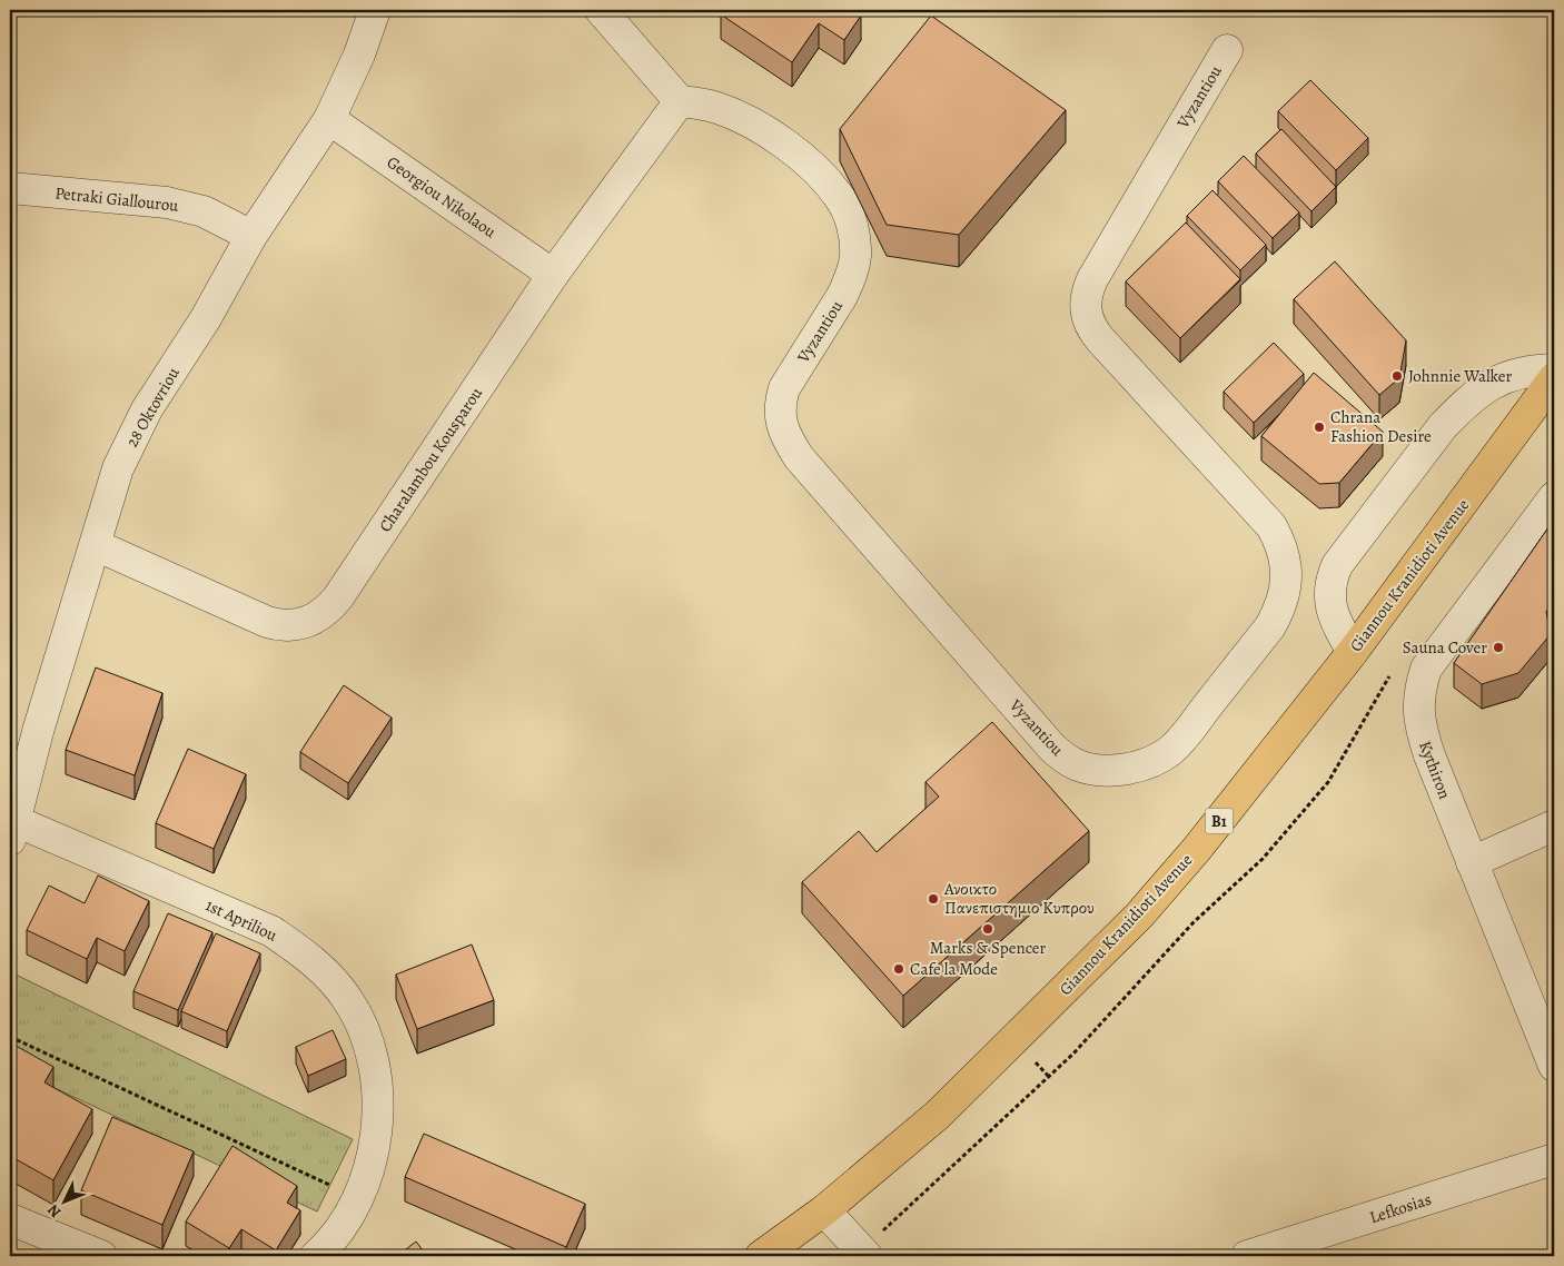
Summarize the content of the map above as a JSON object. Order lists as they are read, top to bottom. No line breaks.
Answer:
{"streets":{"main road":["Giannou Kranidioti Avenue","B1"],"street":["Vyzantiou","Georgiou Nikolaou","Petraki Giallourou","28 Oktovriou","Charalambou Kousparou","Kythiron","1st Apriliou","Lefkosias"]},"crossings":[["Vyzantiou","Charalambou Kousparou"],["Georgiou Nikolaou","28 Oktovriou"],["Georgiou Nikolaou","Charalambou Kousparou"],["Petraki Giallourou","28 Oktovriou"],["28 Oktovriou","Charalambou Kousparou"],["28 Oktovriou","1st Apriliou"]],"places":["Johnnie Walker","Chrana Fashion Desire","Sauna Cover","Ανοικτο Πανεπιστημιο Κυπρου","Marks & Spencer","Cafe la Mode"],"north":"bottom left"}
